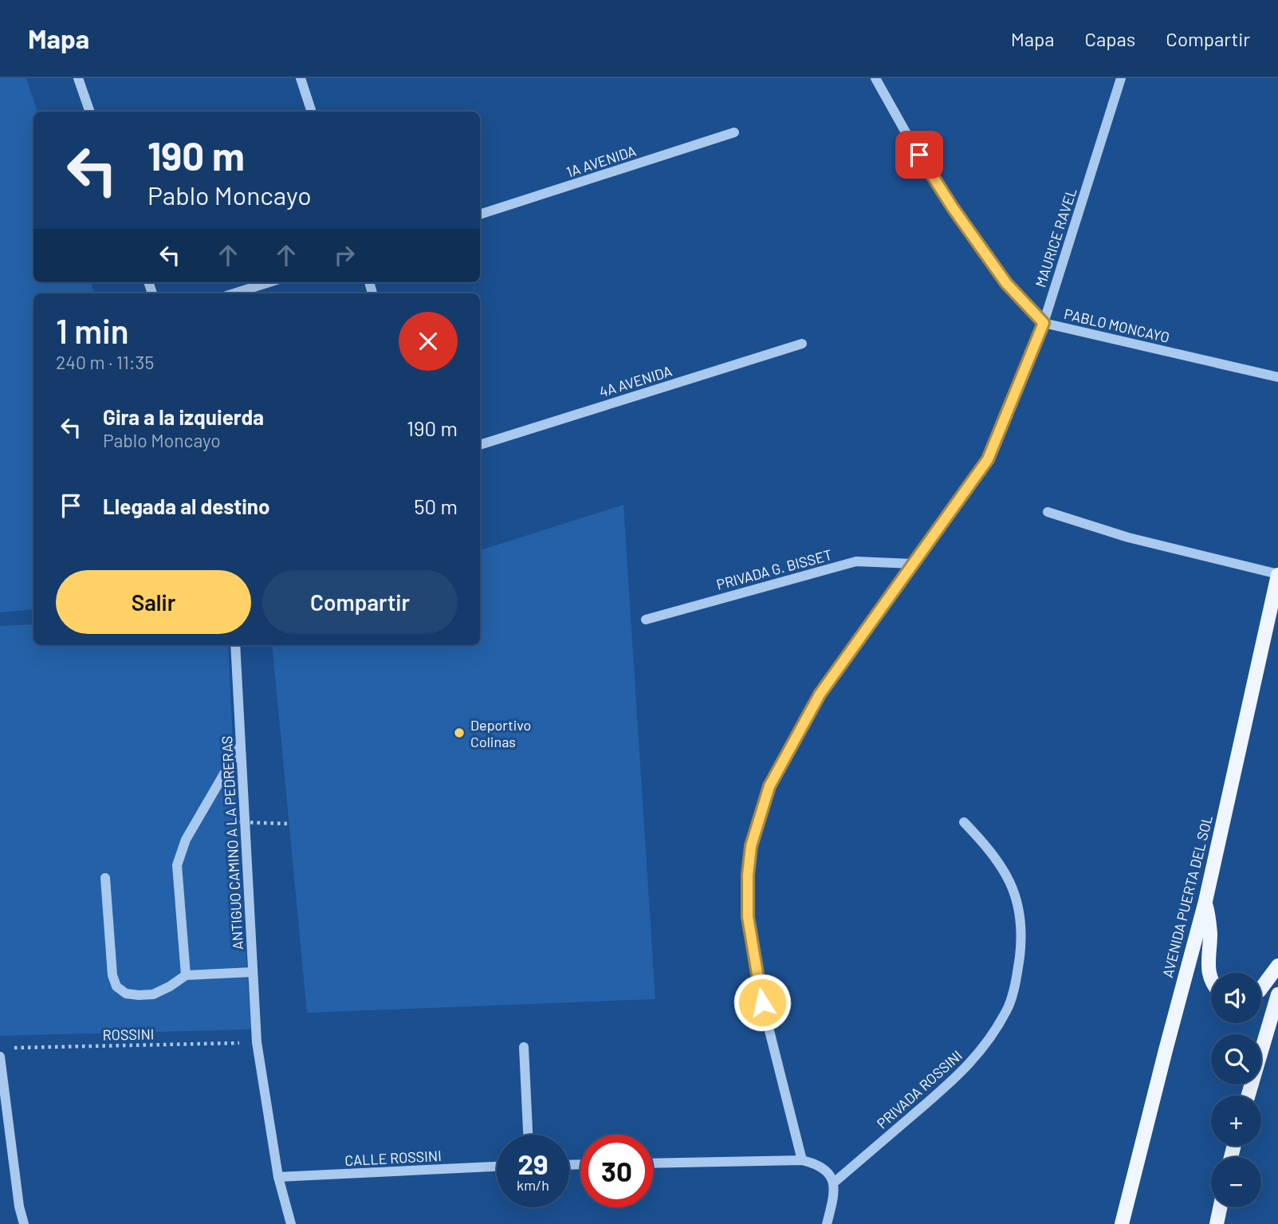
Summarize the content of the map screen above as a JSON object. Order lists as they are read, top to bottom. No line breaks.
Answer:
{"streets":{"main road":["AVENIDA PUERTA DEL SOL"],"street":["1A AVENIDA","MAURICE RAVEL","PABLO MONCAYO","4A AVENIDA","PRIVADA G. BISSET","ANTIGUO CAMINO A LA PEDRERAS","PRIVADA ROSSINI","CALLE ROSSINI"],"path":["ROSSINI"]},"crossings":[["MAURICE RAVEL","PABLO MONCAYO"],["MAURICE RAVEL","PRIVADA G. BISSET"],["ANTIGUO CAMINO A LA PEDRERAS","ROSSINI"],["ANTIGUO CAMINO A LA PEDRERAS","CALLE ROSSINI"]],"places":["Deportivo Colinas"],"page":{"header":"Mapa","nav":["Mapa","Capas","Compartir"],"turn":["190 m","Pablo Moncayo"],"heading":["1 min","240 m · 11:35"],"list":[{"name":"Gira a la izquierda","note":"Pablo Moncayo","value":"190 m"},{"name":"Llegada al destino","value":"50 m"}],"buttons":["Salir","Compartir"],"map_buttons":["+","−"],"speed":"29 km/h","limit":"30"}}
